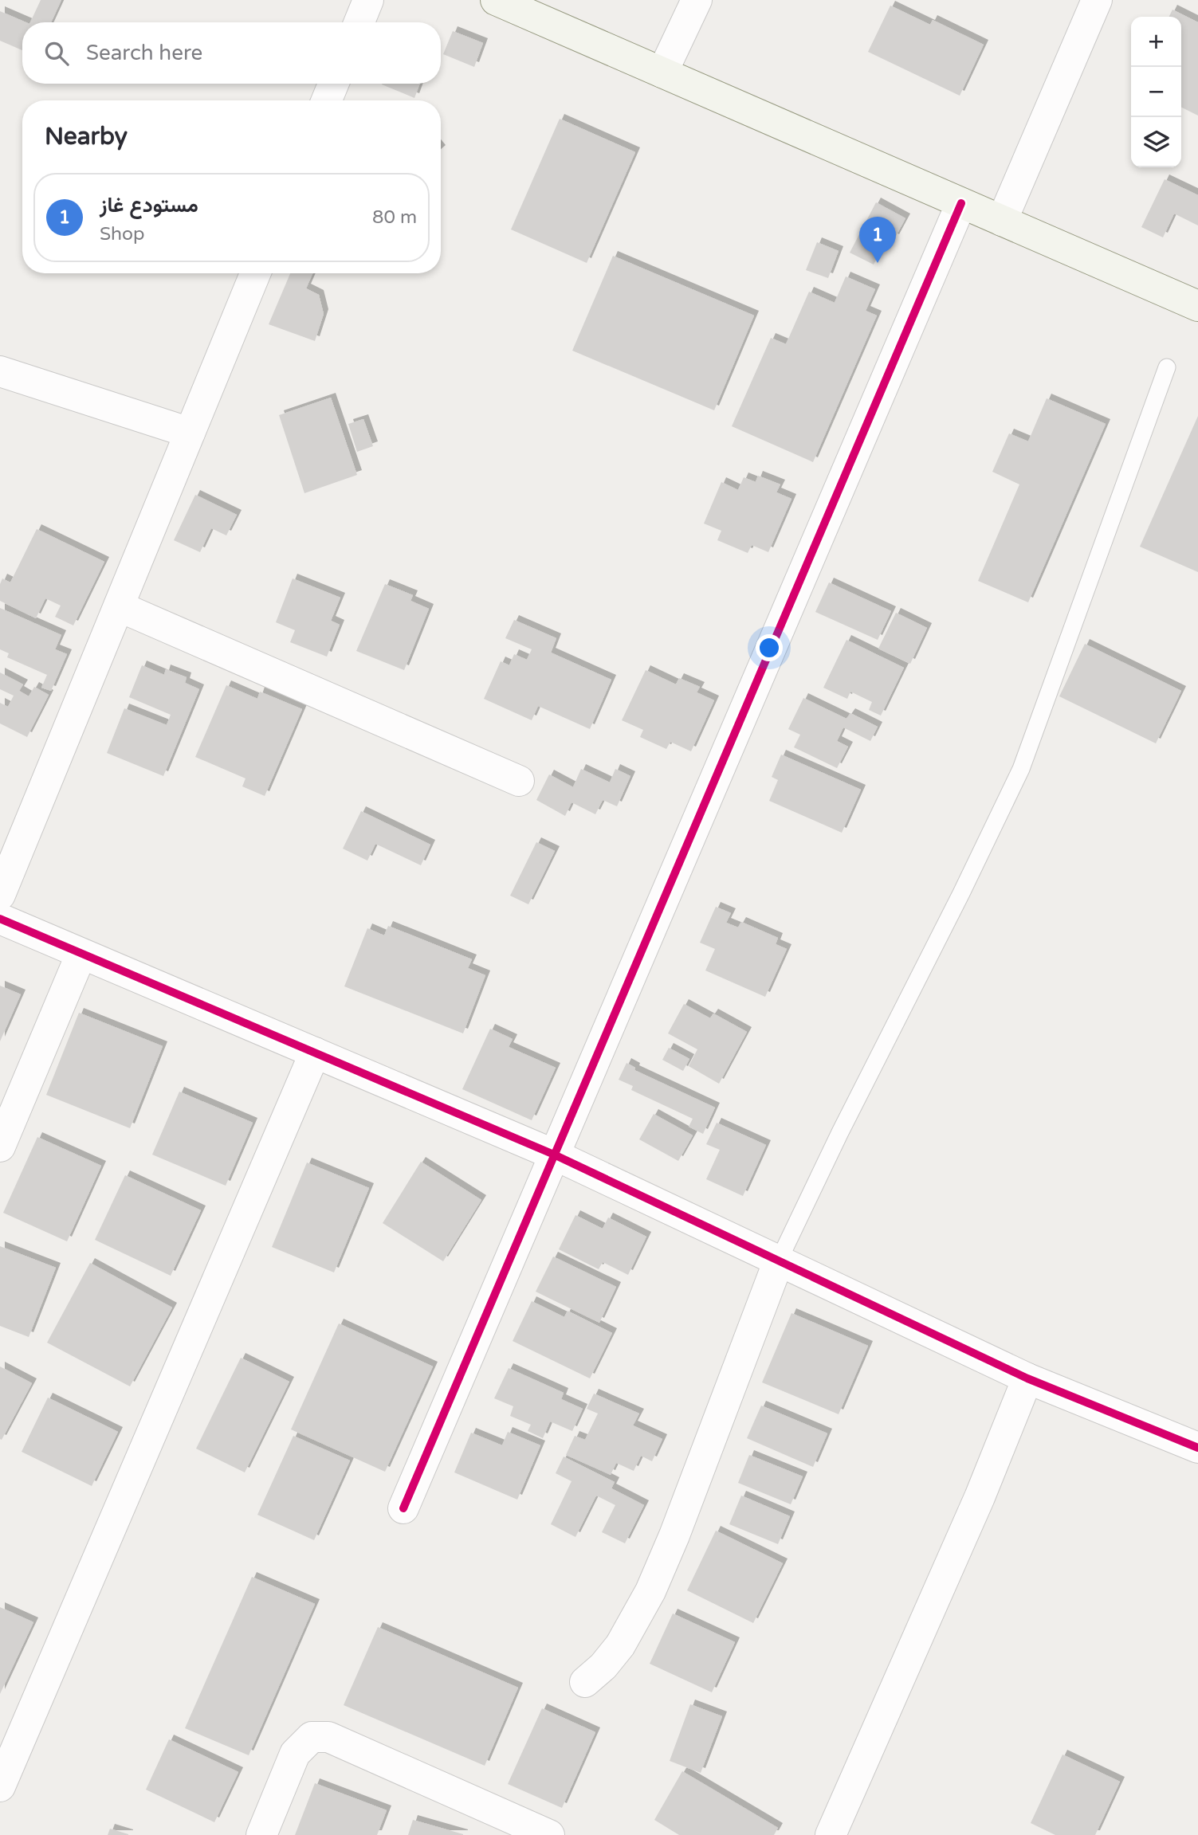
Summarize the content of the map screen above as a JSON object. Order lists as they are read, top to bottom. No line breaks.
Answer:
{"page":{"map_buttons":["+","−"],"search":"Search here","heading":"Nearby","list":[{"mark":"1","name":"مستودع غاز","note":"Shop","value":"80 m"}],"pins":"1"}}
